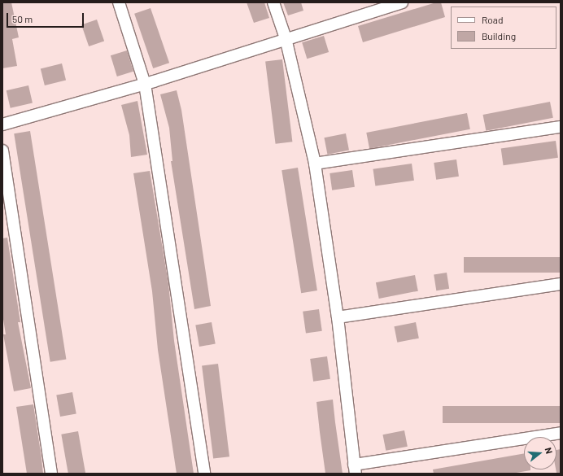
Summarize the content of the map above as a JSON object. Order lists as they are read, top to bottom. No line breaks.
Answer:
{"legend":["Road","Building"],"scale_bar":"50 m","north":"right"}
